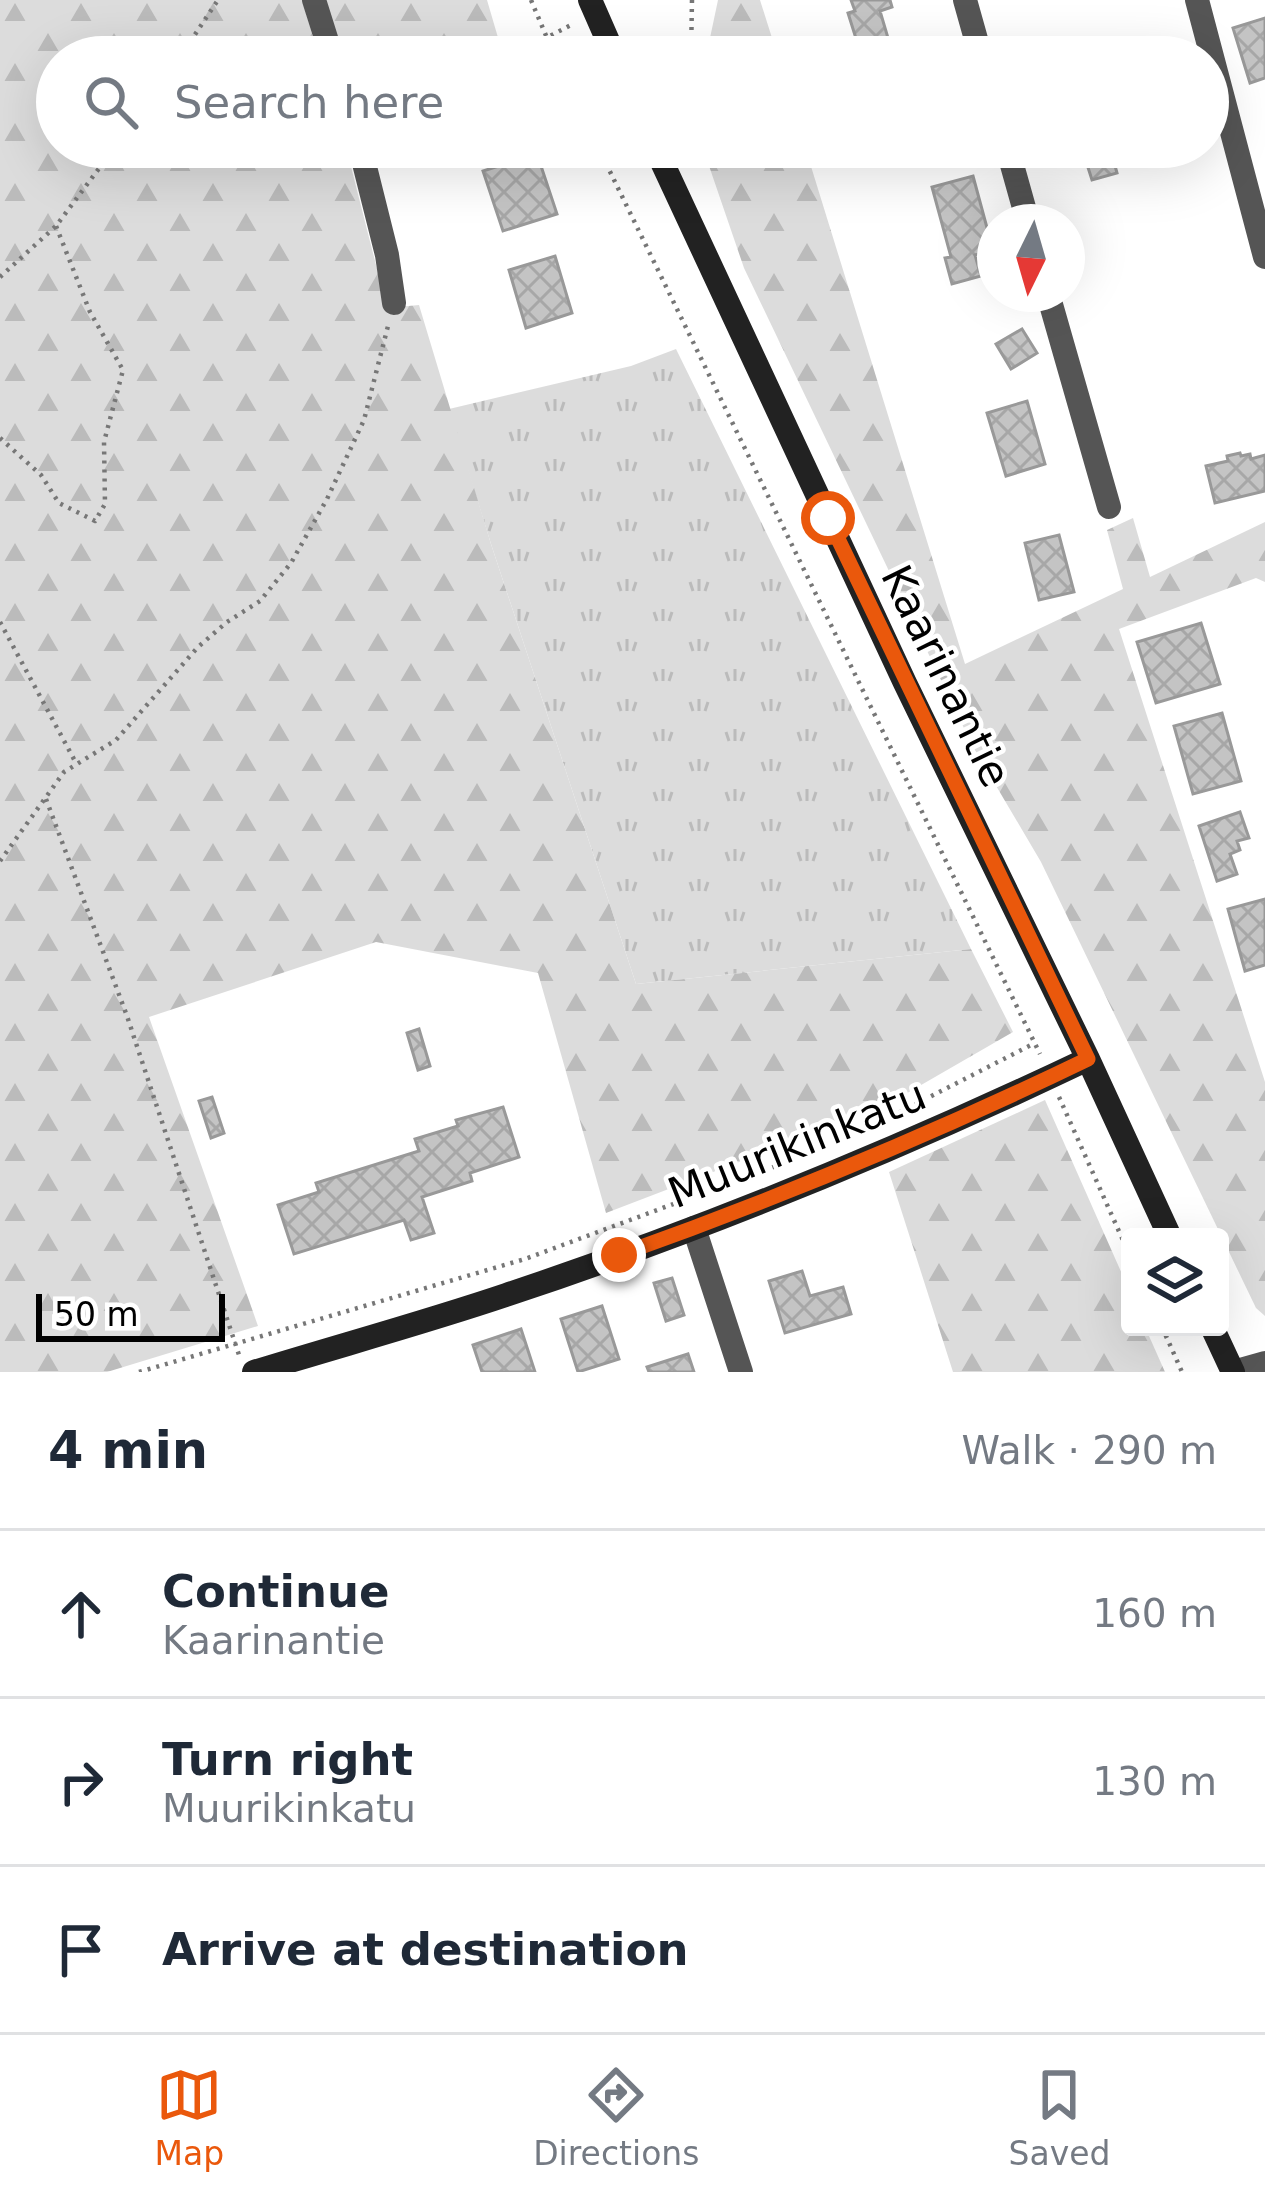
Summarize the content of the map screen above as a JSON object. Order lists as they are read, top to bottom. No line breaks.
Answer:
{"streets":{"main road":["Kaarinantie","Muurikinkatu"]},"crossings":[["Kaarinantie","Muurikinkatu"]],"scale_bar":"50 m","north":"bottom","page":{"search":"Search here","scale":"50 m","heading":["4 min","Walk · 290 m"],"list":[["Continue","Kaarinantie","160 m"],["Turn right","Muurikinkatu","130 m"],"Arrive at destination"],"nav":["Map","Directions","Saved"]}}
